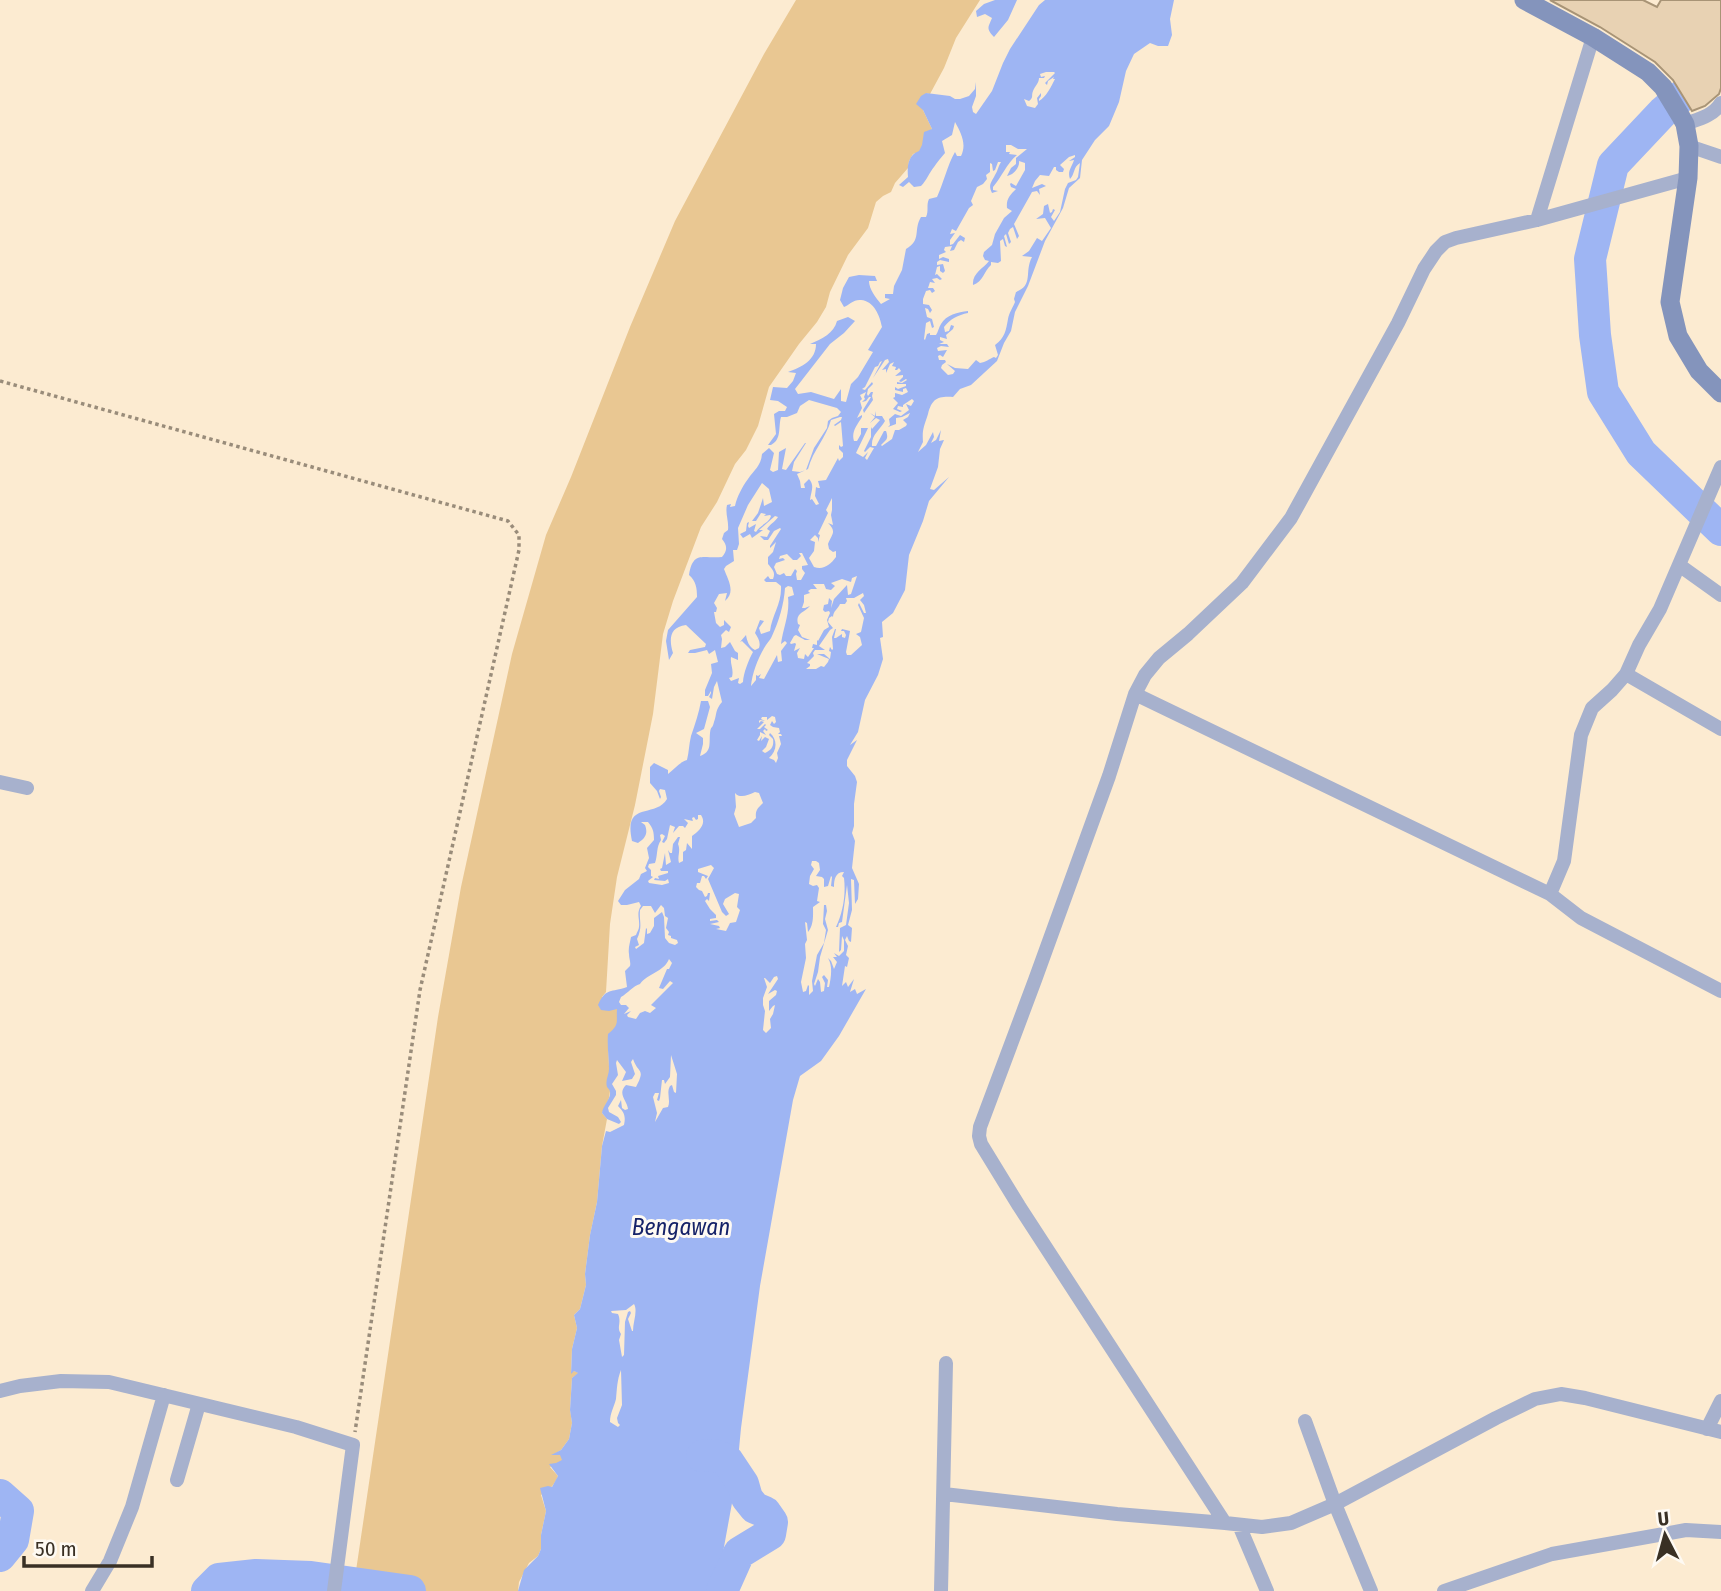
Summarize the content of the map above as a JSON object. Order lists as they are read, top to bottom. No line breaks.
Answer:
{"water":["Bengawan"],"scale_bar":"50 m","north":"top"}
